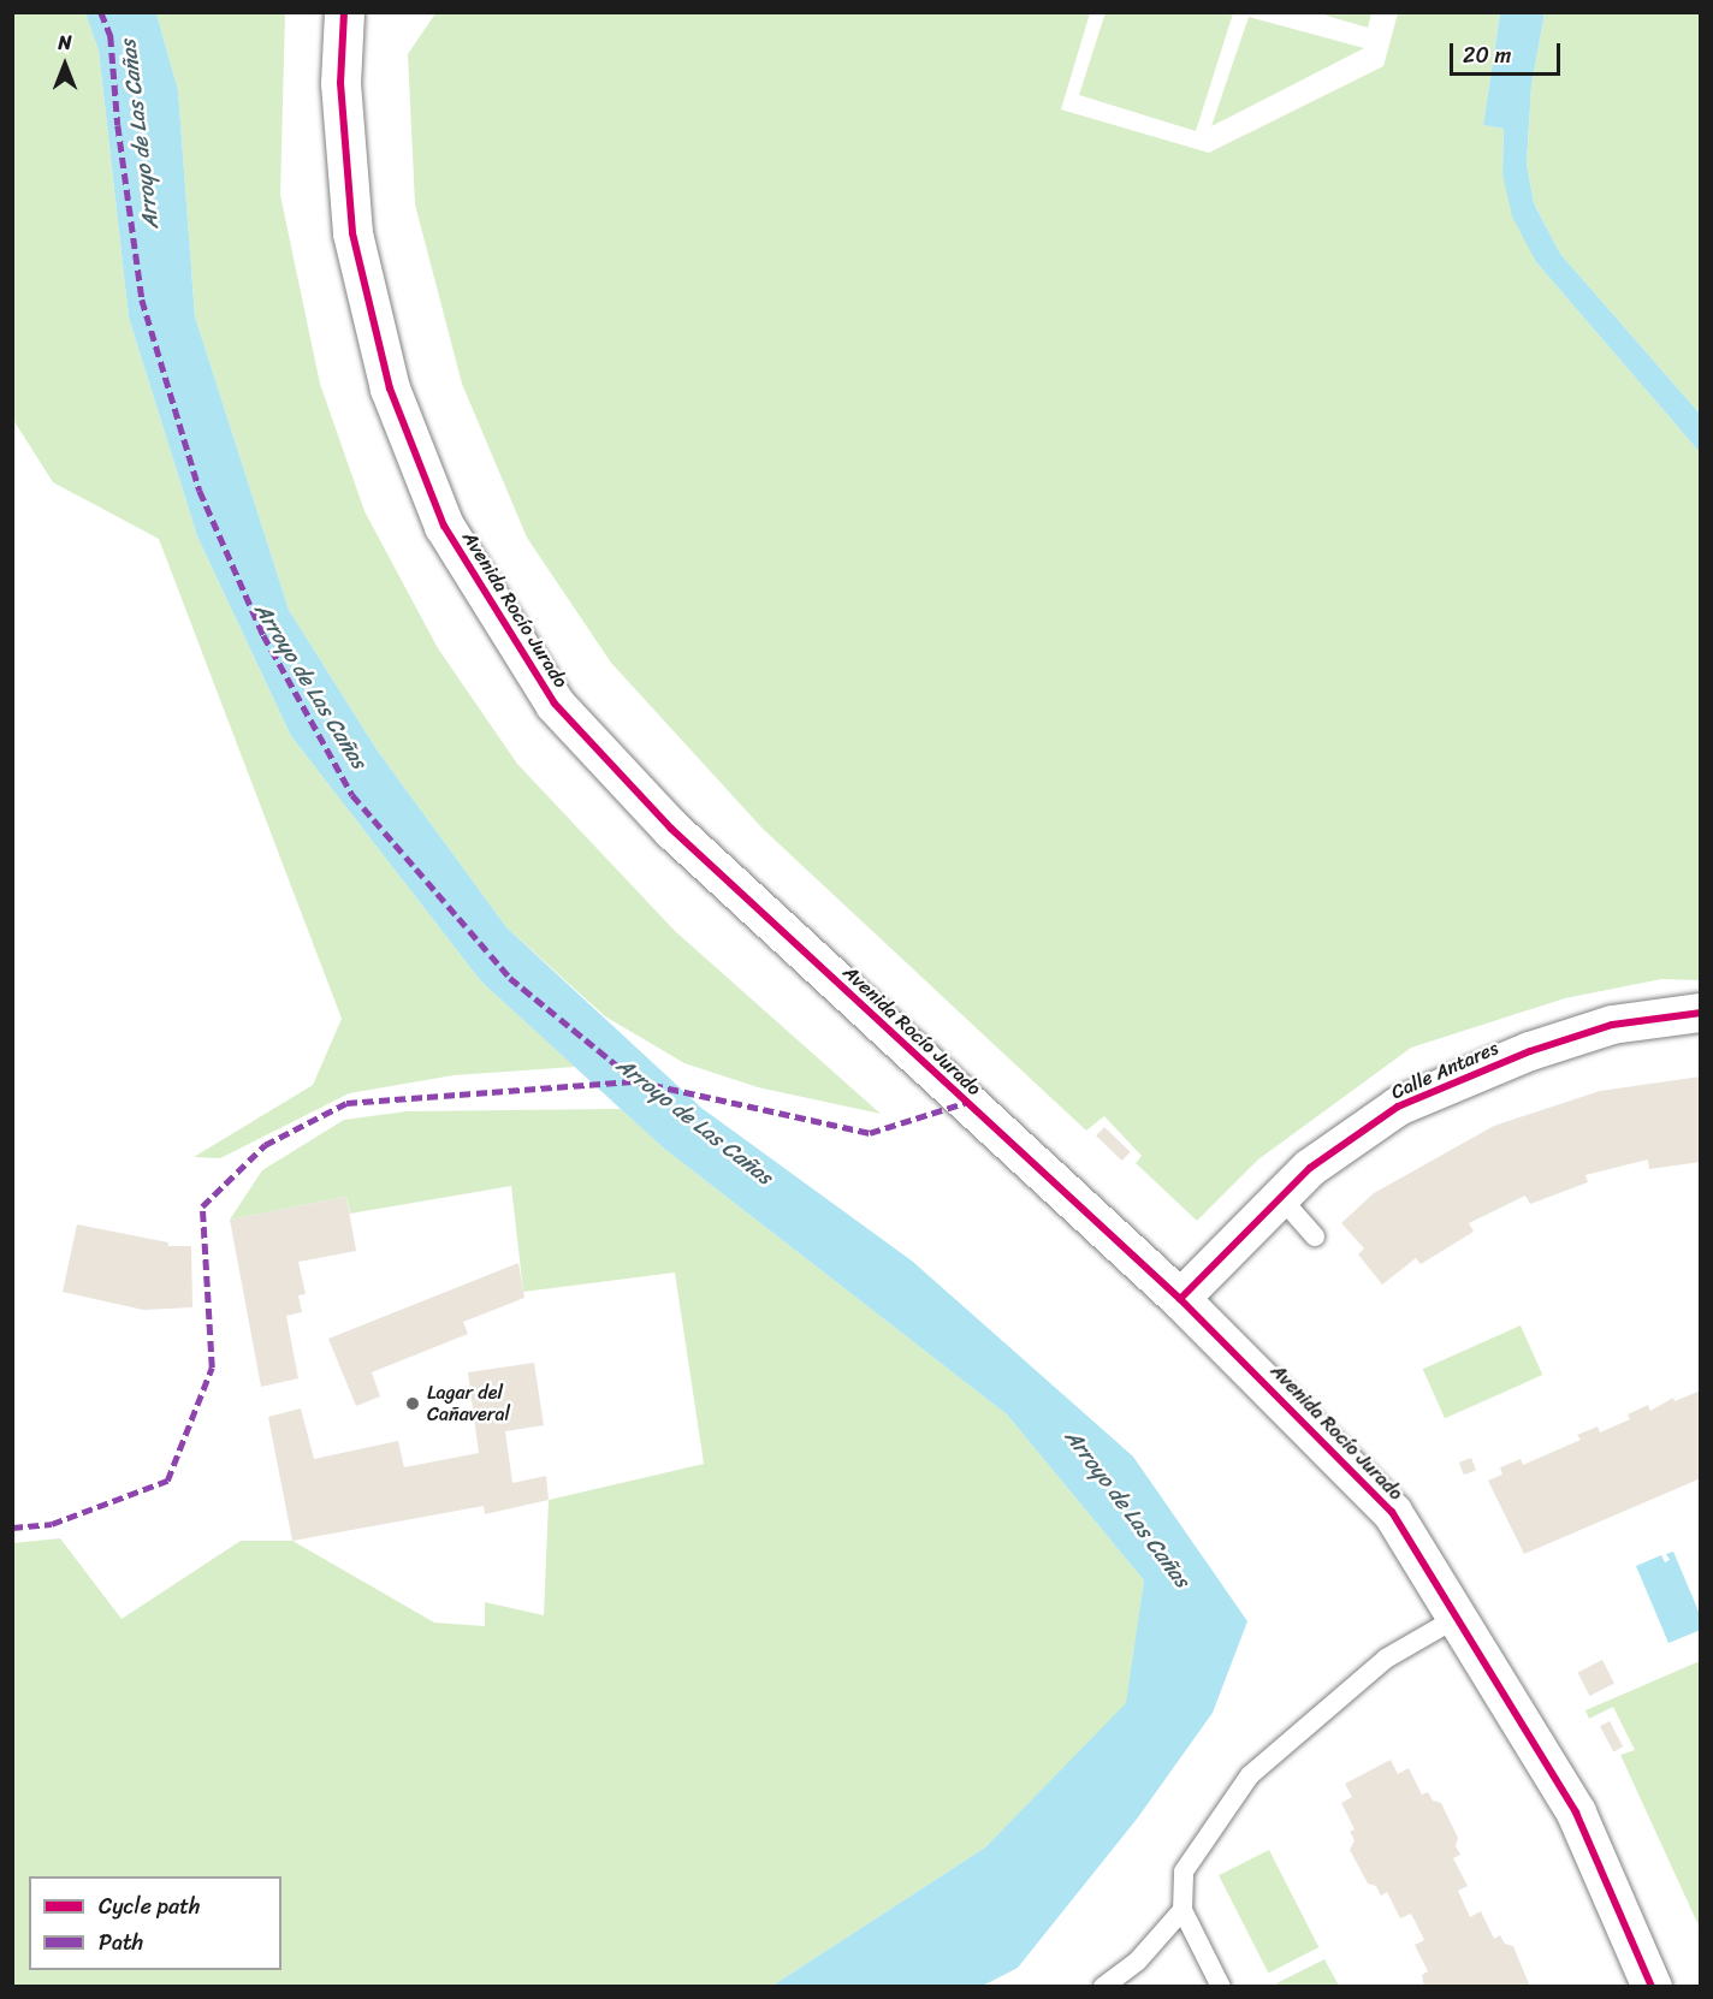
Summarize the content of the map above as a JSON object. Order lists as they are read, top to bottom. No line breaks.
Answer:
{"streets":{"main road":["Avenida Rocío Jurado"],"street":["Calle Antares"]},"crossings":[["Avenida Rocío Jurado","Calle Antares"]],"water":["Arroyo de Las Cañas"],"places":["Lagar del Cañaveral"],"legend":["Cycle path","Path"],"scale_bar":"20 m","north":"top"}
